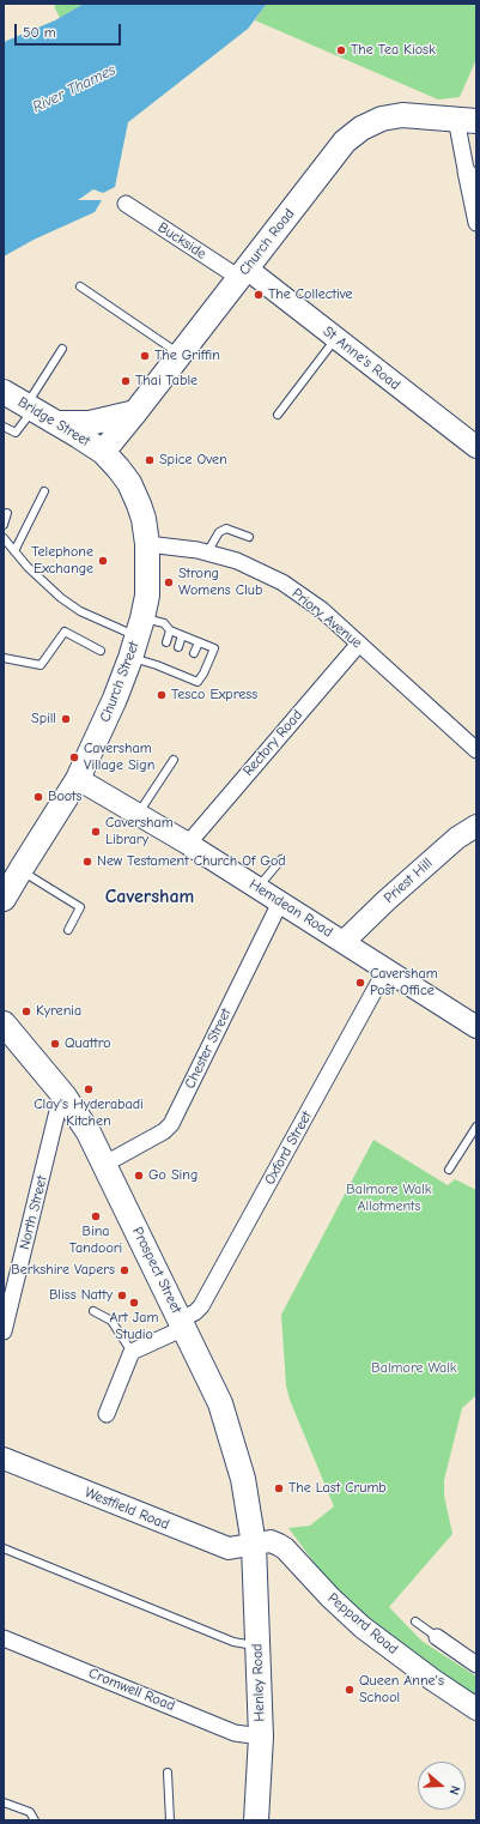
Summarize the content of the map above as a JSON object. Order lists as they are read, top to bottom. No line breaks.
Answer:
{"streets":{"main road":["Church Road","Bridge Street","Church Street","Prospect Street","Henley Road"],"street":["Buckside","St Anne's Road","Priory Avenue","Rectory Road","Priest Hill","Hemdean Road","Chester Street","Oxford Street","North Street","Westfield Road","Peppard Road","Cromwell Road"]},"crossings":[["Buckside","Church Road"],["Buckside","St Anne's Road"],["Church Road","St Anne's Road"],["Church Road","Bridge Street"],["Church Road","Church Street"],["Bridge Street","Church Street"],["Priory Avenue","Church Street"],["Priory Avenue","Rectory Road"],["Church Street","Hemdean Road"],["Rectory Road","Hemdean Road"],["Priest Hill","Hemdean Road"],["Hemdean Road","Chester Street"],["Hemdean Road","Oxford Street"],["Chester Street","Prospect Street"],["Oxford Street","Prospect Street"],["North Street","Prospect Street"],["Prospect Street","Westfield Road"],["Prospect Street","Peppard Road"],["Prospect Street","Henley Road"],["Westfield Road","Peppard Road"],["Westfield Road","Henley Road"],["Peppard Road","Henley Road"],["Henley Road","Cromwell Road"]],"districts":["Caversham"],"water":["River Thames"],"parks":["Balmore Walk Allotments","Balmore Walk"],"places":["The Tea Kiosk","The Collective","The Griffin","Thai Table","Spice Oven","Telephone Exchange","Strong Womens Club","Tesco Express","Spill","Caversham Village Sign","Boots","Caversham Library","New Testament Church Of God","Caversham Post Office","Kyrenia","Quattro","Clay's Hyderabadi Kitchen","Go Sing","Bina Tandoori","Berkshire Vapers","Bliss Natty","Art Jam Studio","The Last Crumb","Queen Anne's School"],"scale_bar":"50 m","north":"right"}
